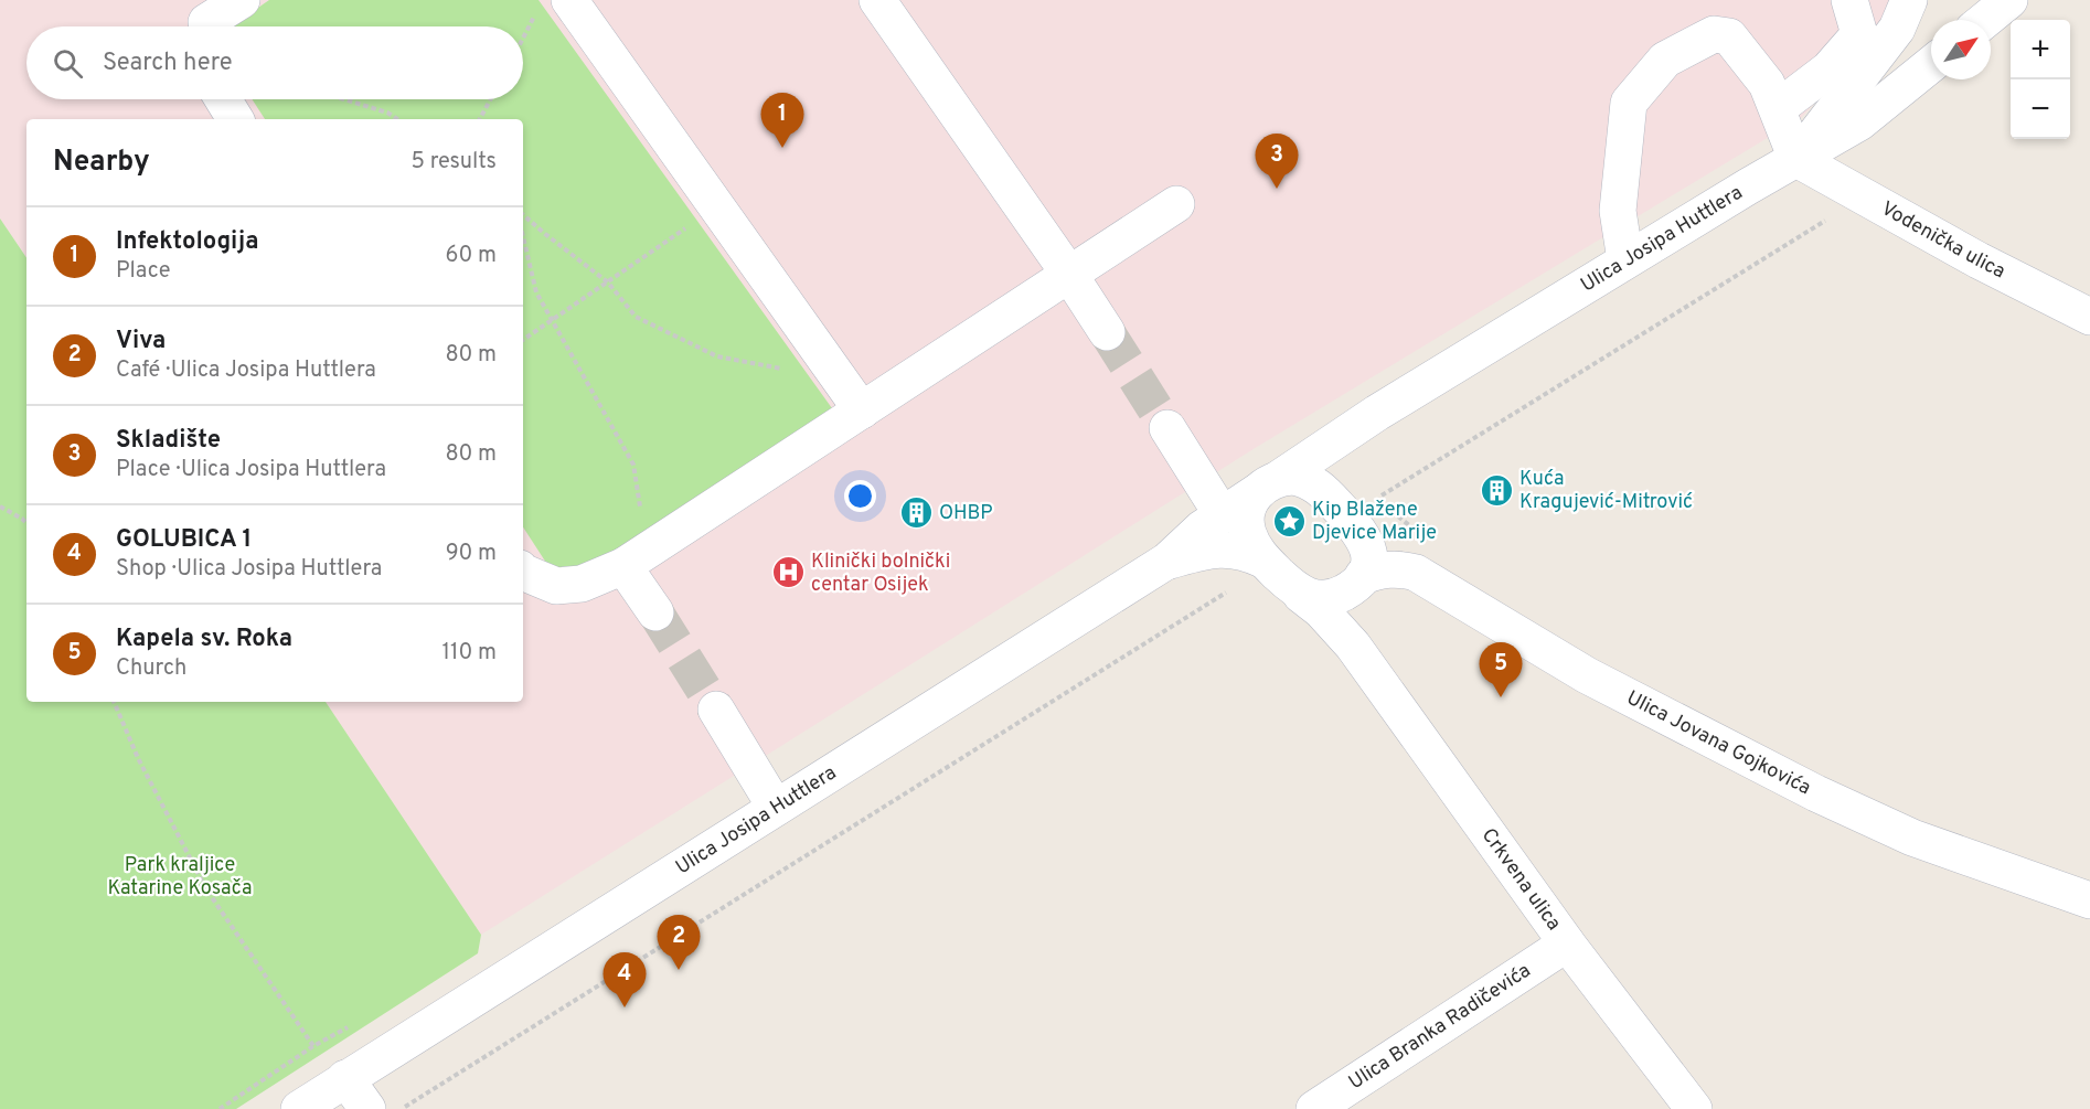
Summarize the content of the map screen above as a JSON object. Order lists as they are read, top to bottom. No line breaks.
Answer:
{"streets":{"street":["Ulica Josipa Huttlera","Vodenička ulica","Ulica Jovana Gojkovića","Crkvena ulica","Ulica Branka Radičevića"]},"crossings":[["Ulica Josipa Huttlera","Vodenička ulica"],["Ulica Josipa Huttlera","Ulica Jovana Gojkovića"],["Ulica Josipa Huttlera","Crkvena ulica"],["Ulica Jovana Gojkovića","Crkvena ulica"],["Crkvena ulica","Ulica Branka Radičevića"]],"parks":["Park kraljice Katarine Kosača"],"places":{"building":["Kuća Kragujević-Mitrović","OHBP"],"place":["Kip Blažene Djevice Marije"],"hospital":["Klinički bolnički centar Osijek"]},"north":"top right","page":{"map_buttons":["+","−"],"search":"Search here","pins":["1","3","5","2","4"],"heading":["Nearby","5 results"],"list":[{"mark":"1","name":"Infektologija","note":"Place","value":"60 m"},{"mark":"2","name":"Viva","note":"Café · Ulica Josipa Huttlera","value":"80 m"},{"mark":"3","name":"Skladište","note":"Place · Ulica Josipa Huttlera","value":"80 m"},{"mark":"4","name":"GOLUBICA 1","note":"Shop · Ulica Josipa Huttlera","value":"90 m"},{"mark":"5","name":"Kapela sv. Roka","note":"Church","value":"110 m"}]}}
